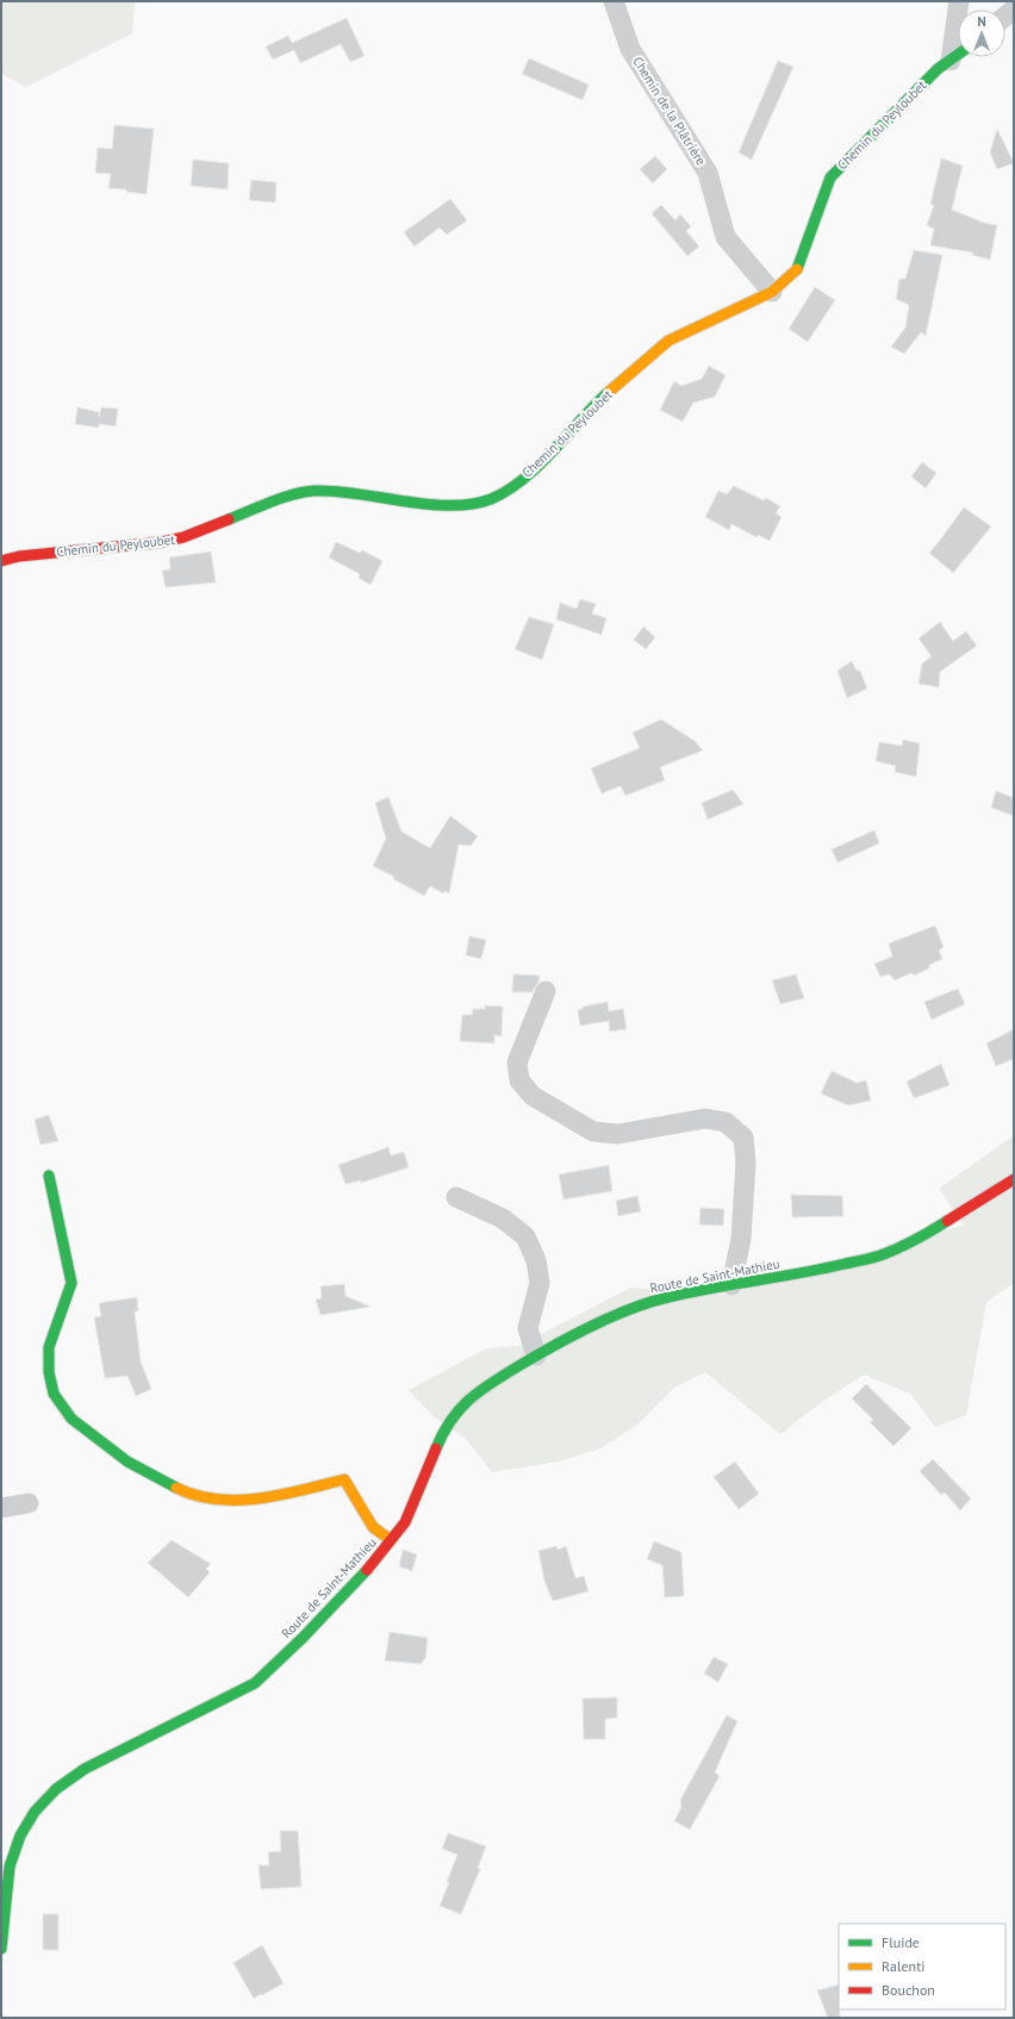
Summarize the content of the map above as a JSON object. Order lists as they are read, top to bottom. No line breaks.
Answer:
{"streets":{"street":["Chemin de la Plâtrière","Chemin du Peyloubet","Route de Saint-Mathieu"]},"crossings":[["Chemin de la Plâtrière","Chemin du Peyloubet"]],"legend":["Fluide","Ralenti","Bouchon"],"north":"top"}
